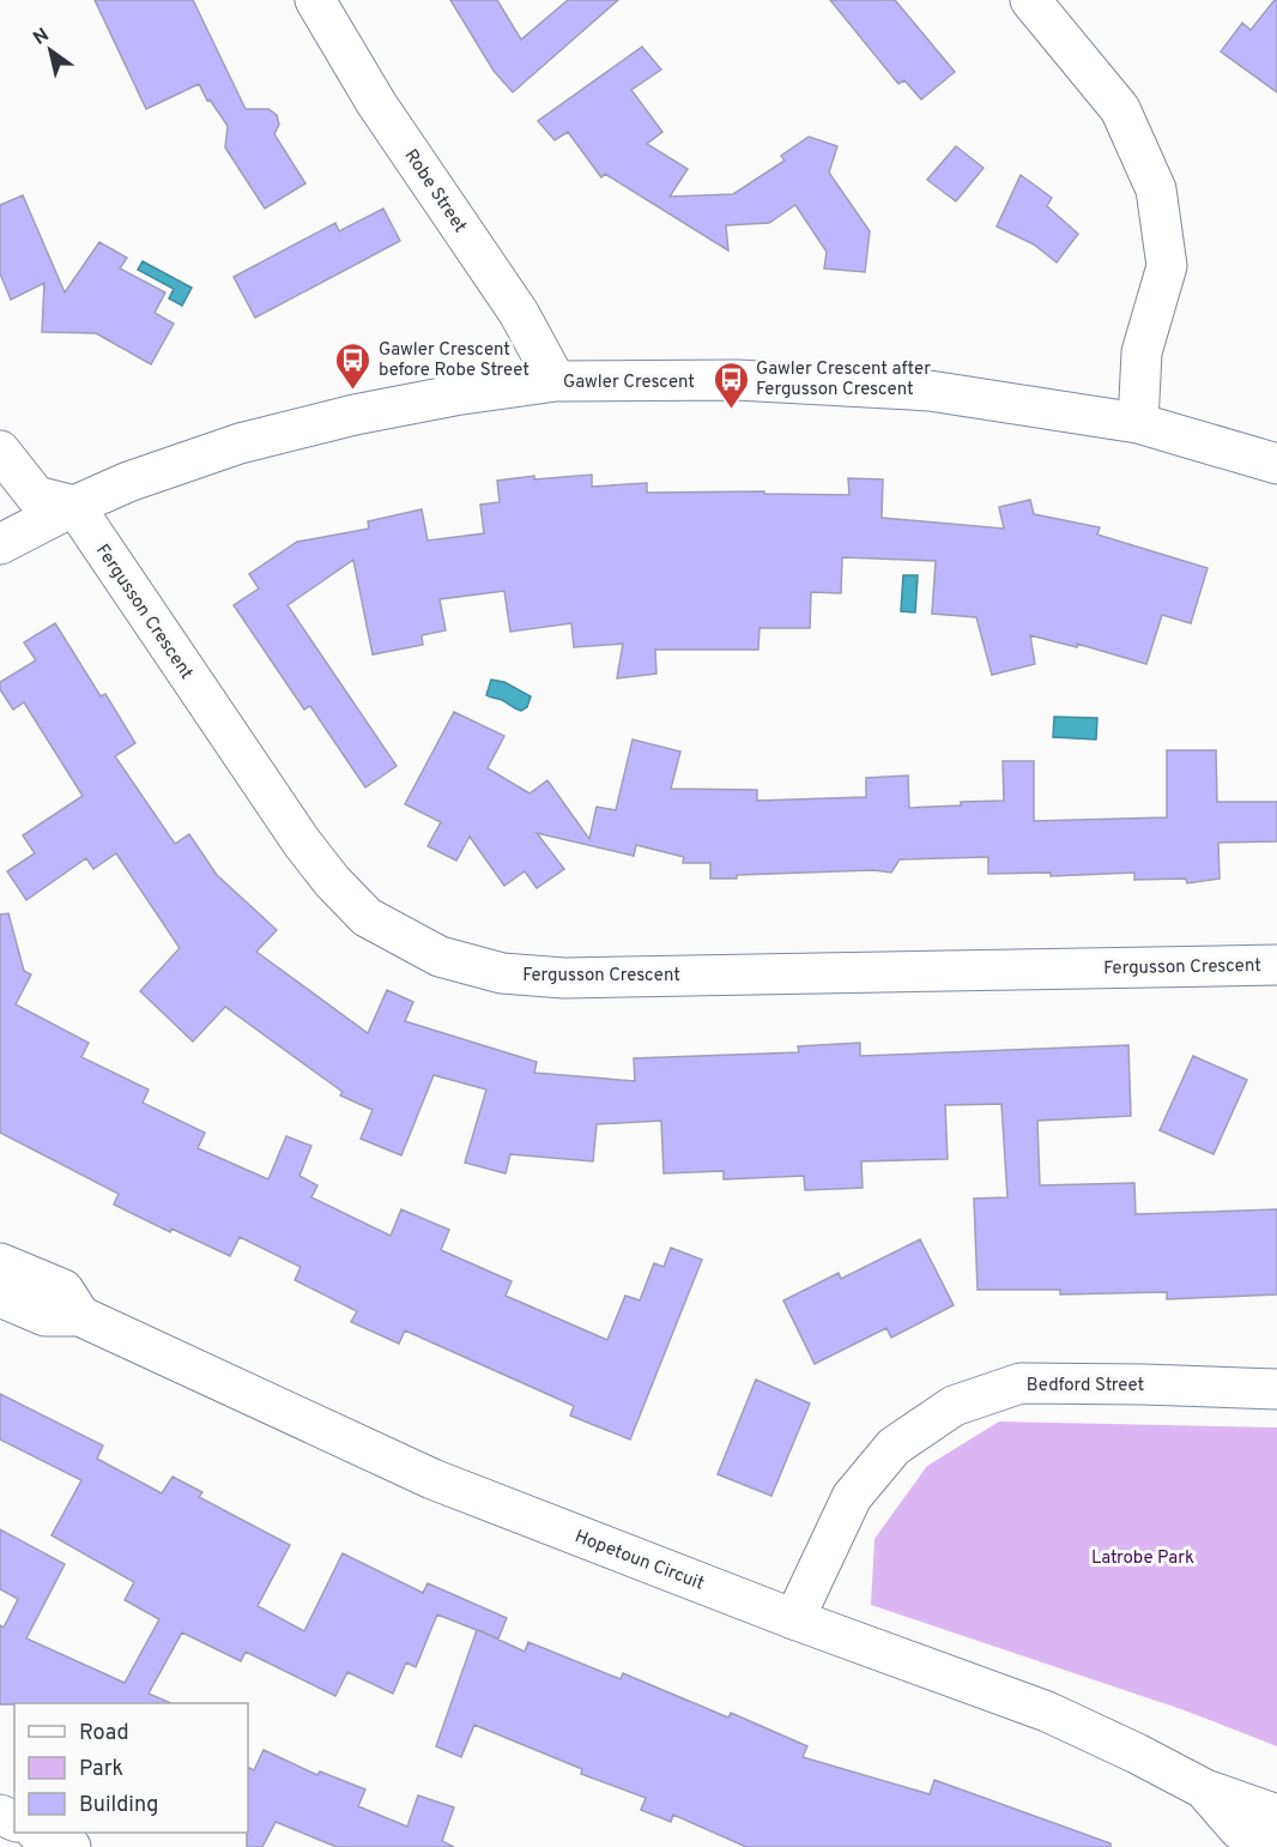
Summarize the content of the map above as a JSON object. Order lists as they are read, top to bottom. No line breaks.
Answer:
{"streets":{"street":["Robe Street","Gawler Crescent","Fergusson Crescent","Bedford Street","Hopetoun Circuit"]},"crossings":[["Robe Street","Gawler Crescent"],["Gawler Crescent","Fergusson Crescent"],["Bedford Street","Hopetoun Circuit"]],"parks":["Latrobe Park"],"places":{"bus stop":["Gawler Crescent before Robe Street","Gawler Crescent after Fergusson Crescent"]},"legend":["Road","Park","Building"],"north":"top left"}
